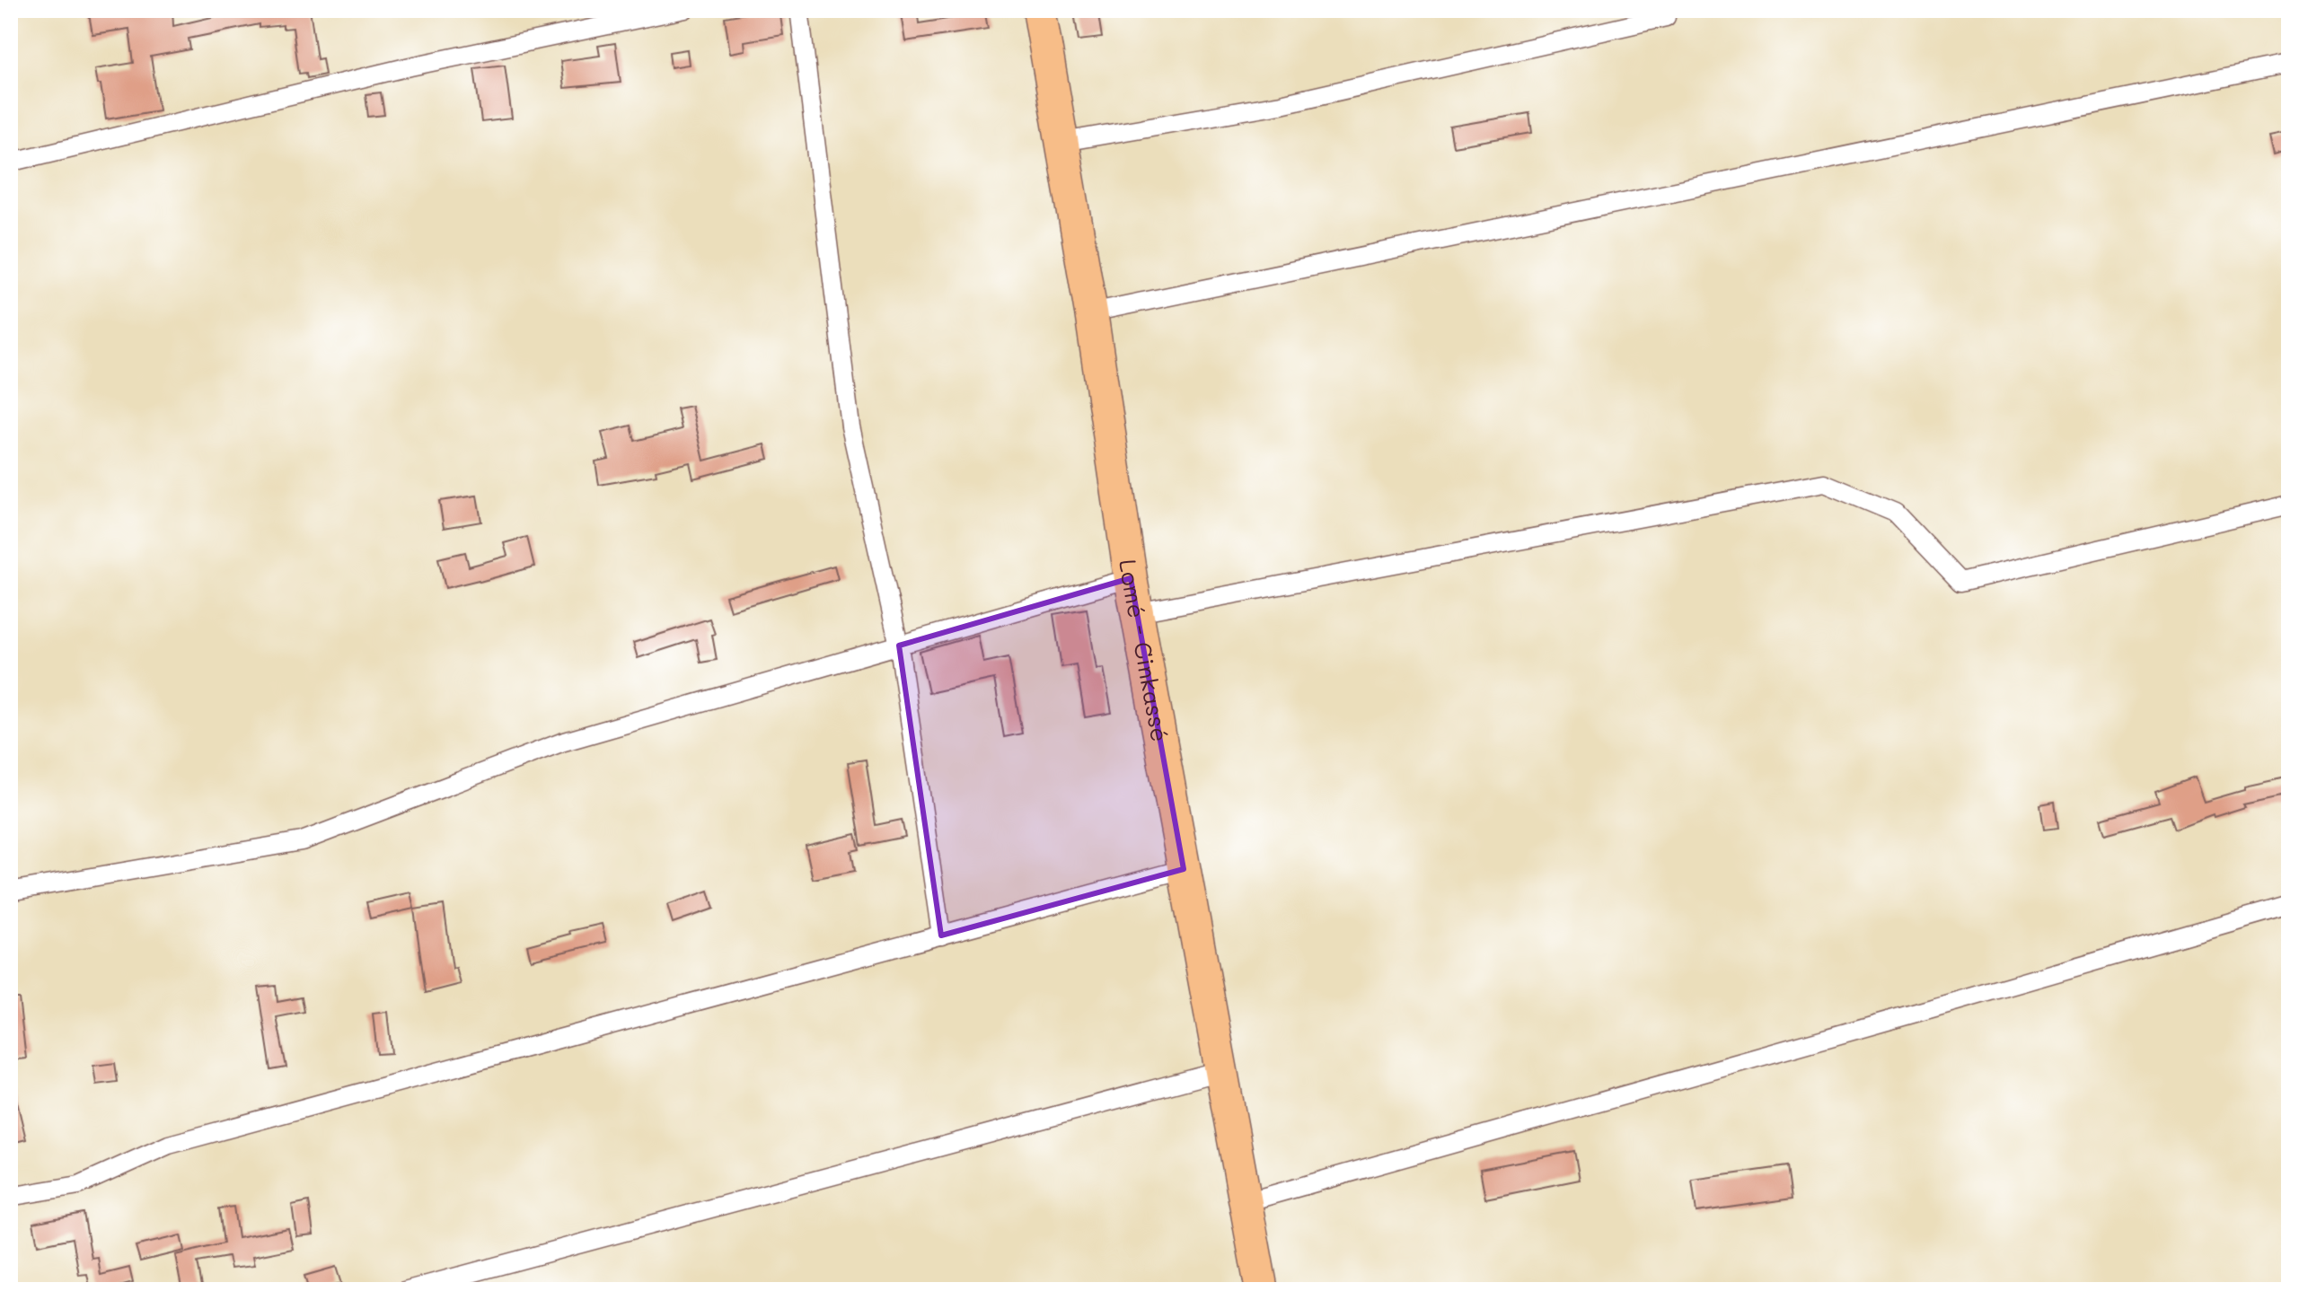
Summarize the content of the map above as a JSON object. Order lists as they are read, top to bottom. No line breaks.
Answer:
{"streets":{"highway":["Lomé - Cinkassé"]}}
